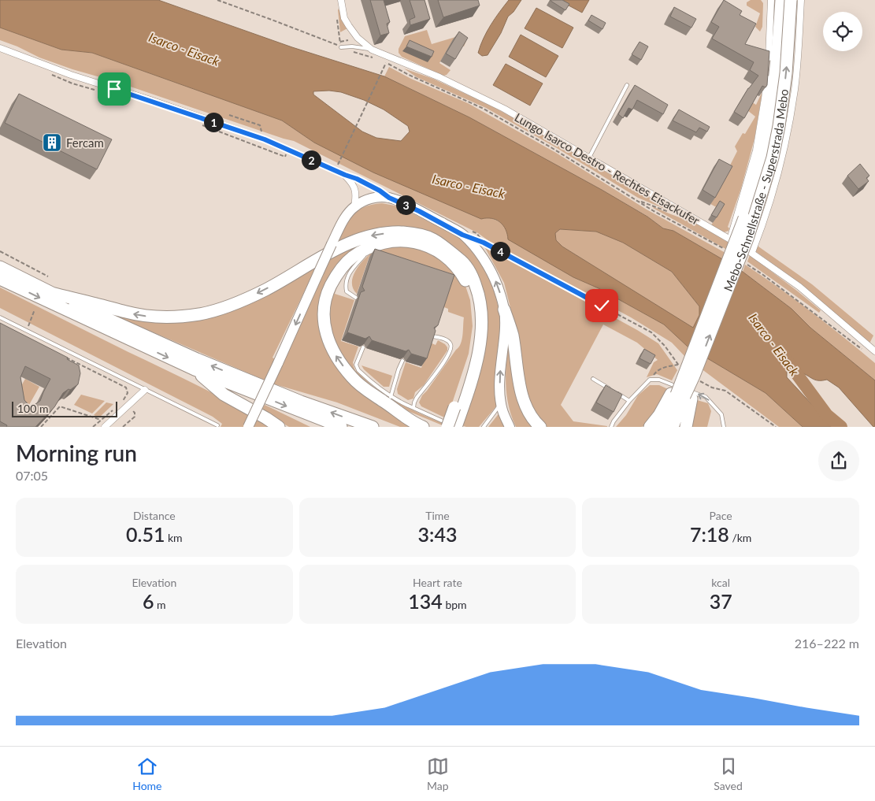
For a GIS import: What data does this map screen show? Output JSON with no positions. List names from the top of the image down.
{
  "streets": {
    "highway": ["Mebo-Schnellstraße - Superstrada Mebo"],
    "street": ["Lungo Isarco Destro - Rechtes Eisackufer"]
  },
  "water": ["Isarco - Eisack"],
  "places": {
    "building": ["Fercam"]
  },
  "scale_bar": "100 m",
  "page": {
    "pins": [
      "1",
      "2",
      "3",
      "4"
    ],
    "scale": "100 m",
    "heading": ["Morning run", "07:05"],
    "stats": [
      ["Distance", "0.51 km"],
      ["Time", "3:43"],
      ["Pace", "7:18 /km"],
      ["Elevation", "6 m"],
      ["Heart rate", "134 bpm"],
      ["kcal", "37"]
    ],
    "chart": ["Elevation", "216–222 m"],
    "tabs": ["Home", "Map", "Saved"]
  }
}
